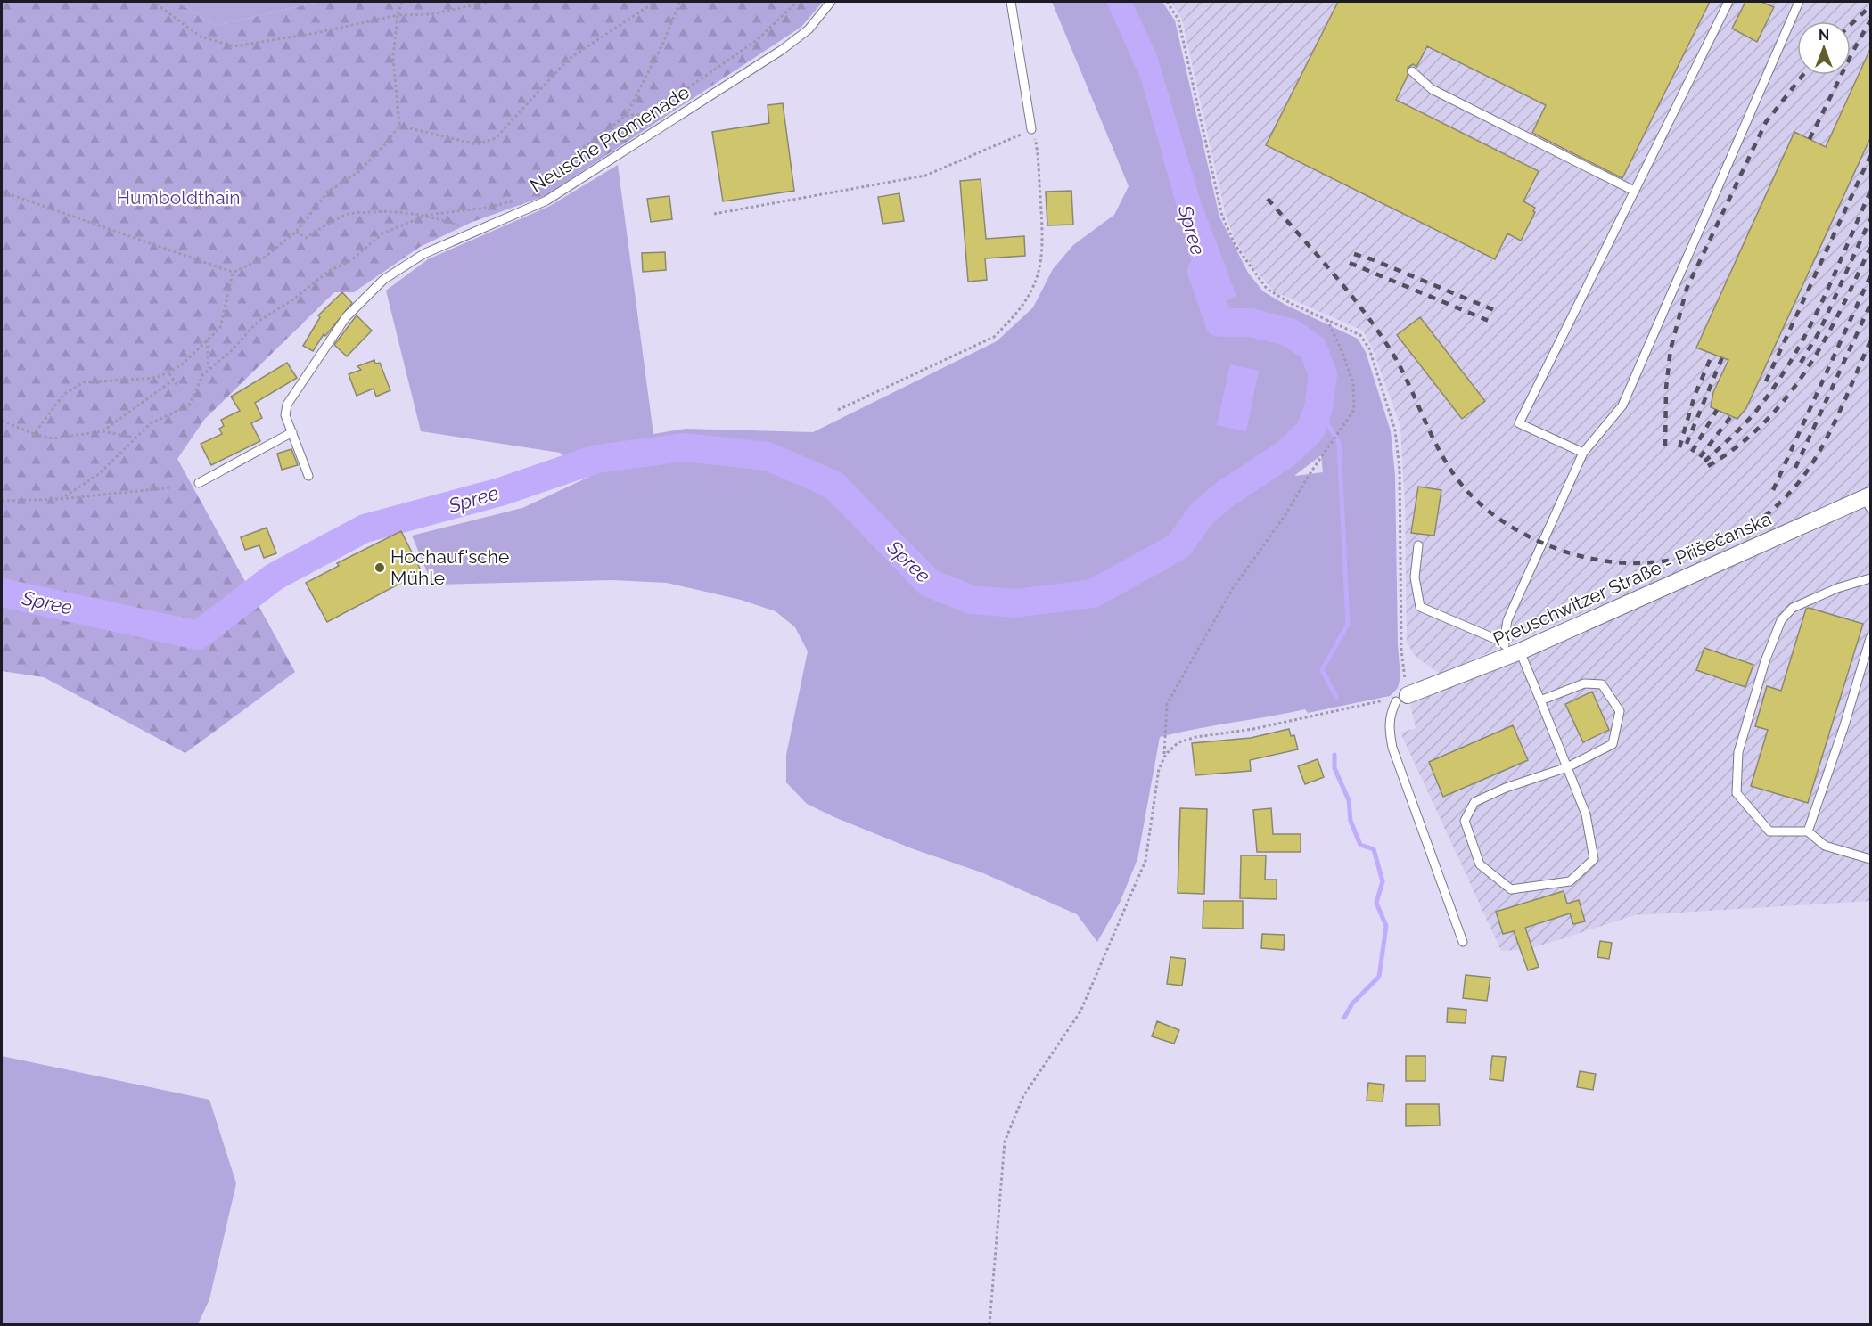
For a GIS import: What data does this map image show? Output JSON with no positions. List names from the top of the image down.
{
  "streets": {
    "street": ["Preuschwitzer Straße - Přišečanska"],
    "lane": ["Neusche Promenade"]
  },
  "water": ["Spree"],
  "parks": ["Humboldthain"],
  "places": ["Hochauf'sche Mühle"],
  "north": "top"
}
